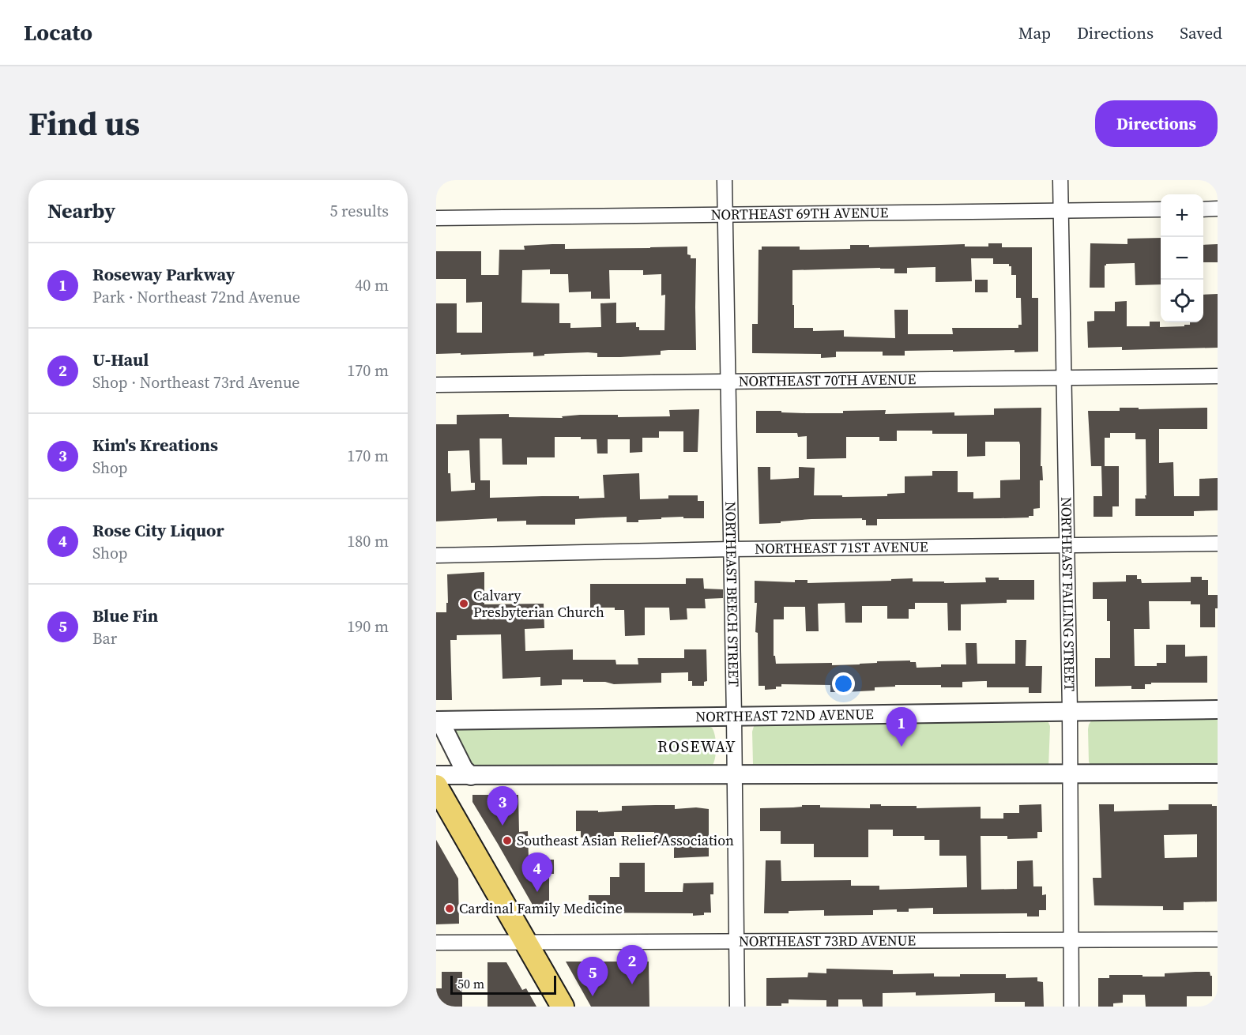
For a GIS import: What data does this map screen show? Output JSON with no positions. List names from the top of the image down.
{
  "streets": {
    "street": [
      "NORTHEAST 69TH AVENUE",
      "NORTHEAST 70TH AVENUE",
      "NORTHEAST 71ST AVENUE",
      "NORTHEAST BEECH STREET",
      "NORTHEAST FAILING STREET",
      "NORTHEAST 72ND AVENUE",
      "NORTHEAST 73RD AVENUE"
    ]
  },
  "crossings": [
    ["NORTHEAST 69TH AVENUE", "NORTHEAST BEECH STREET"],
    ["NORTHEAST 69TH AVENUE", "NORTHEAST FAILING STREET"],
    ["NORTHEAST 70TH AVENUE", "NORTHEAST BEECH STREET"],
    ["NORTHEAST 70TH AVENUE", "NORTHEAST FAILING STREET"],
    ["NORTHEAST 71ST AVENUE", "NORTHEAST BEECH STREET"],
    ["NORTHEAST 71ST AVENUE", "NORTHEAST FAILING STREET"],
    ["NORTHEAST BEECH STREET", "NORTHEAST 72ND AVENUE"],
    ["NORTHEAST BEECH STREET", "NORTHEAST 73RD AVENUE"],
    ["NORTHEAST FAILING STREET", "NORTHEAST 72ND AVENUE"],
    ["NORTHEAST FAILING STREET", "NORTHEAST 73RD AVENUE"]
  ],
  "districts": ["ROSEWAY"],
  "places": ["Calvary Presbyterian Church", "Southeast Asian Relief Association", "Cardinal Family Medicine"],
  "scale_bar": "50 m",
  "page": {
    "header": "Locato",
    "nav": ["Map", "Directions", "Saved"],
    "title": "Find us",
    "buttons": "Directions",
    "heading": ["Nearby", "5 results"],
    "map_buttons": ["+", "−"],
    "list": [
      {
        "mark": "1",
        "name": "Roseway Parkway",
        "note": "Park · Northeast 72nd Avenue",
        "value": "40 m"
      },
      {
        "mark": "2",
        "name": "U-Haul",
        "note": "Shop · Northeast 73rd Avenue",
        "value": "170 m"
      },
      {
        "mark": "3",
        "name": "Kim's Kreations",
        "note": "Shop",
        "value": "170 m"
      },
      {
        "mark": "4",
        "name": "Rose City Liquor",
        "note": "Shop",
        "value": "180 m"
      },
      {
        "mark": "5",
        "name": "Blue Fin",
        "note": "Bar",
        "value": "190 m"
      }
    ],
    "pins": [
      "1",
      "3",
      "4",
      "2",
      "5"
    ],
    "scale": "50 m"
  }
}
